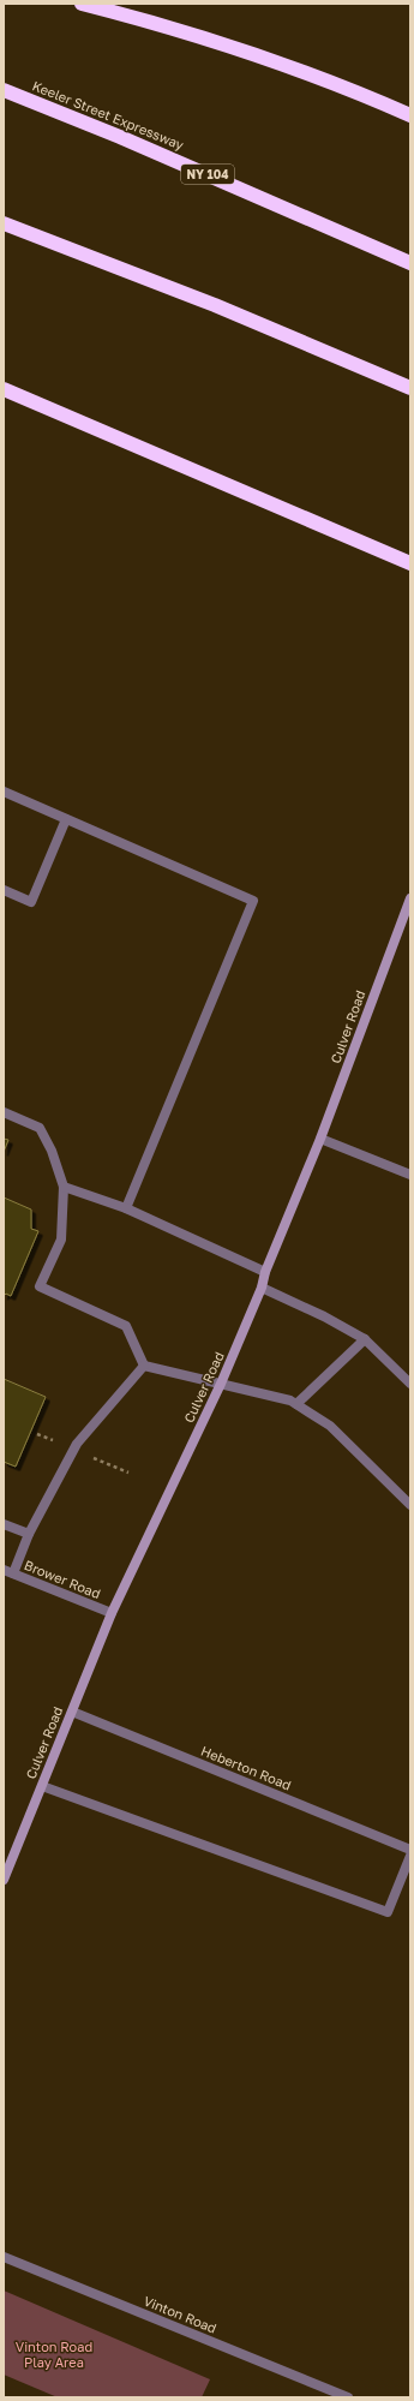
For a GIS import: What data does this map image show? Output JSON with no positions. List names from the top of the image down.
{
  "streets": {
    "highway": ["Keeler Street Expressway", "NY 104"],
    "main road": ["Culver Road"],
    "street": ["Brower Road", "Heberton Road", "Vinton Road"]
  },
  "crossings": [
    ["Culver Road", "Brower Road"],
    ["Culver Road", "Heberton Road"]
  ],
  "parks": ["Vinton Road Play Area"]
}
